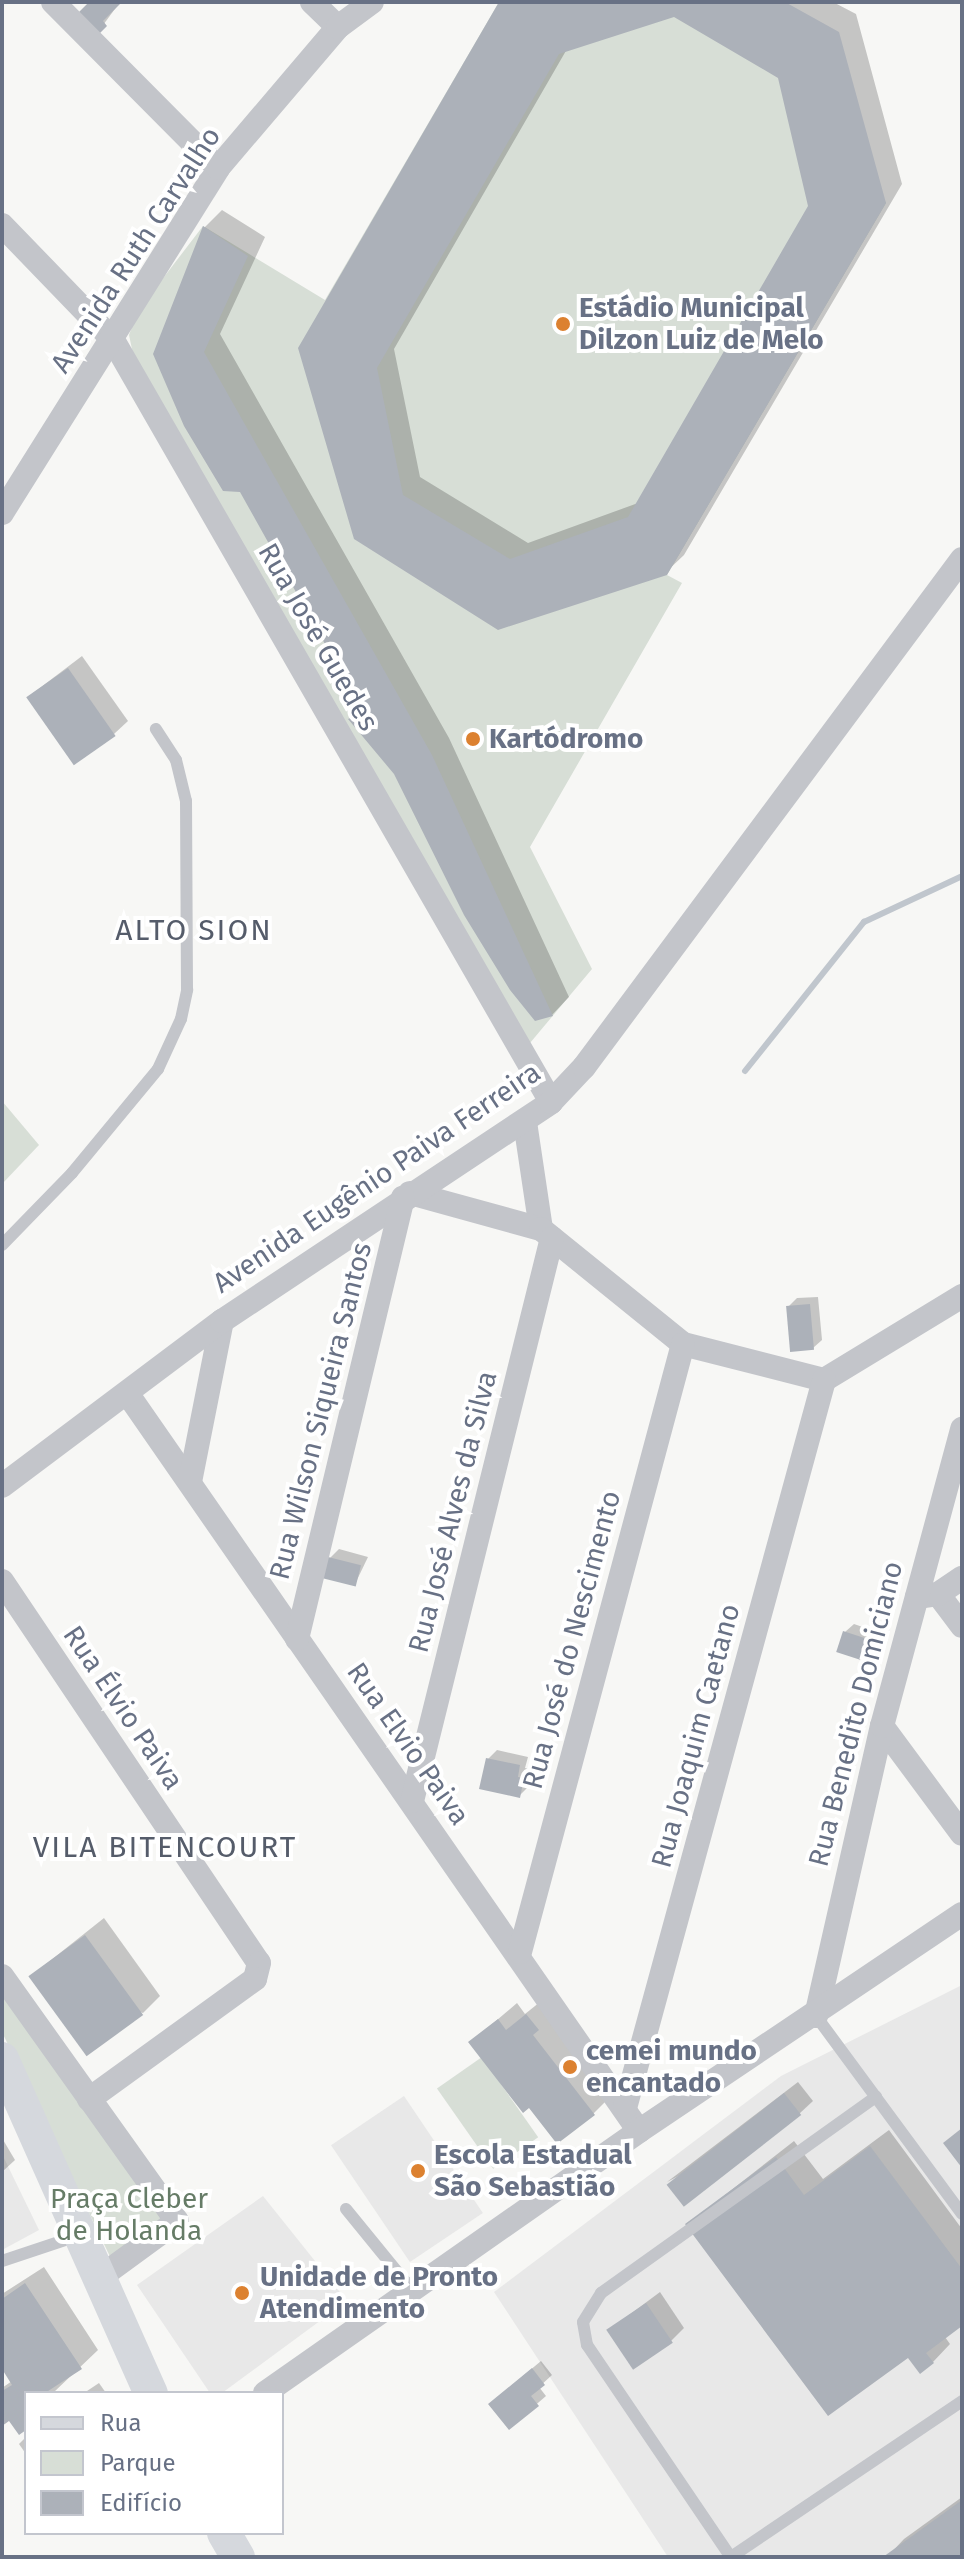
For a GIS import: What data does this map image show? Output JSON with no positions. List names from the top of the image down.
{
  "streets": {
    "street": [
      "Avenida Ruth Carvalho",
      "Rua José Guedes",
      "Avenida Eugênio Paiva Ferreira",
      "Rua Wilson Siqueira Santos",
      "Rua José Alves da Silva",
      "Rua José do Nescimento",
      "Rua Élvio Paiva",
      "Rua Benedito Domiciano",
      "Rua Joaquim Caetano",
      "Rua Elvio Paiva"
    ]
  },
  "crossings": [
    ["Avenida Ruth Carvalho", "Rua José Guedes"],
    ["Rua José Guedes", "Avenida Eugênio Paiva Ferreira"],
    ["Avenida Eugênio Paiva Ferreira", "Rua Wilson Siqueira Santos"],
    ["Avenida Eugênio Paiva Ferreira", "Rua Elvio Paiva"],
    ["Rua Wilson Siqueira Santos", "Rua Elvio Paiva"],
    ["Rua José Alves da Silva", "Rua Elvio Paiva"],
    ["Rua José do Nescimento", "Rua Elvio Paiva"],
    ["Rua Joaquim Caetano", "Rua Elvio Paiva"]
  ],
  "districts": ["ALTO SION", "VILA BITENCOURT"],
  "parks": ["Praça Cleber de Holanda"],
  "places": [
    "Estádio Municipal Dilzon Luiz de Melo",
    "Kartódromo",
    "cemei mundo encantado",
    "Escola Estadual São Sebastião",
    "Unidade de Pronto Atendimento"
  ],
  "legend": ["Rua", "Parque", "Edifício"]
}
